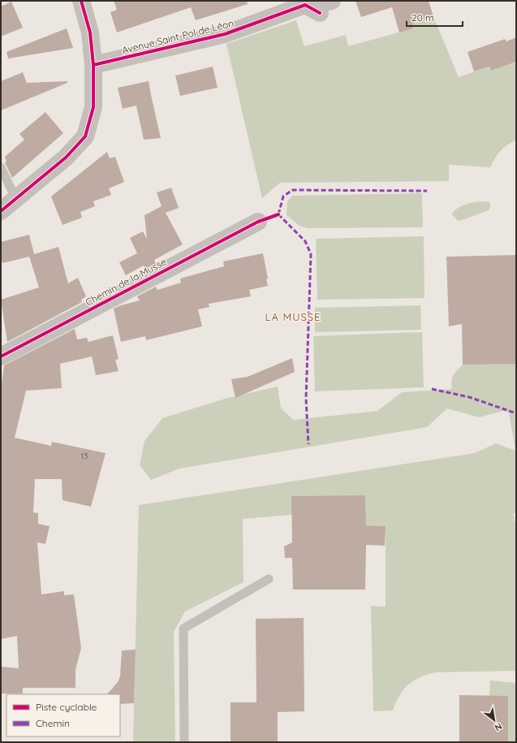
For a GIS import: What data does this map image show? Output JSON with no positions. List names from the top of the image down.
{
  "streets": {
    "street": ["Avenue Saint-Pol de Léon", "Chemin de la Musse"]
  },
  "districts": ["LA MUSSE"],
  "house_numbers": ["13"],
  "legend": ["Piste cyclable", "Chemin"],
  "scale_bar": "20 m",
  "north": "bottom right"
}
